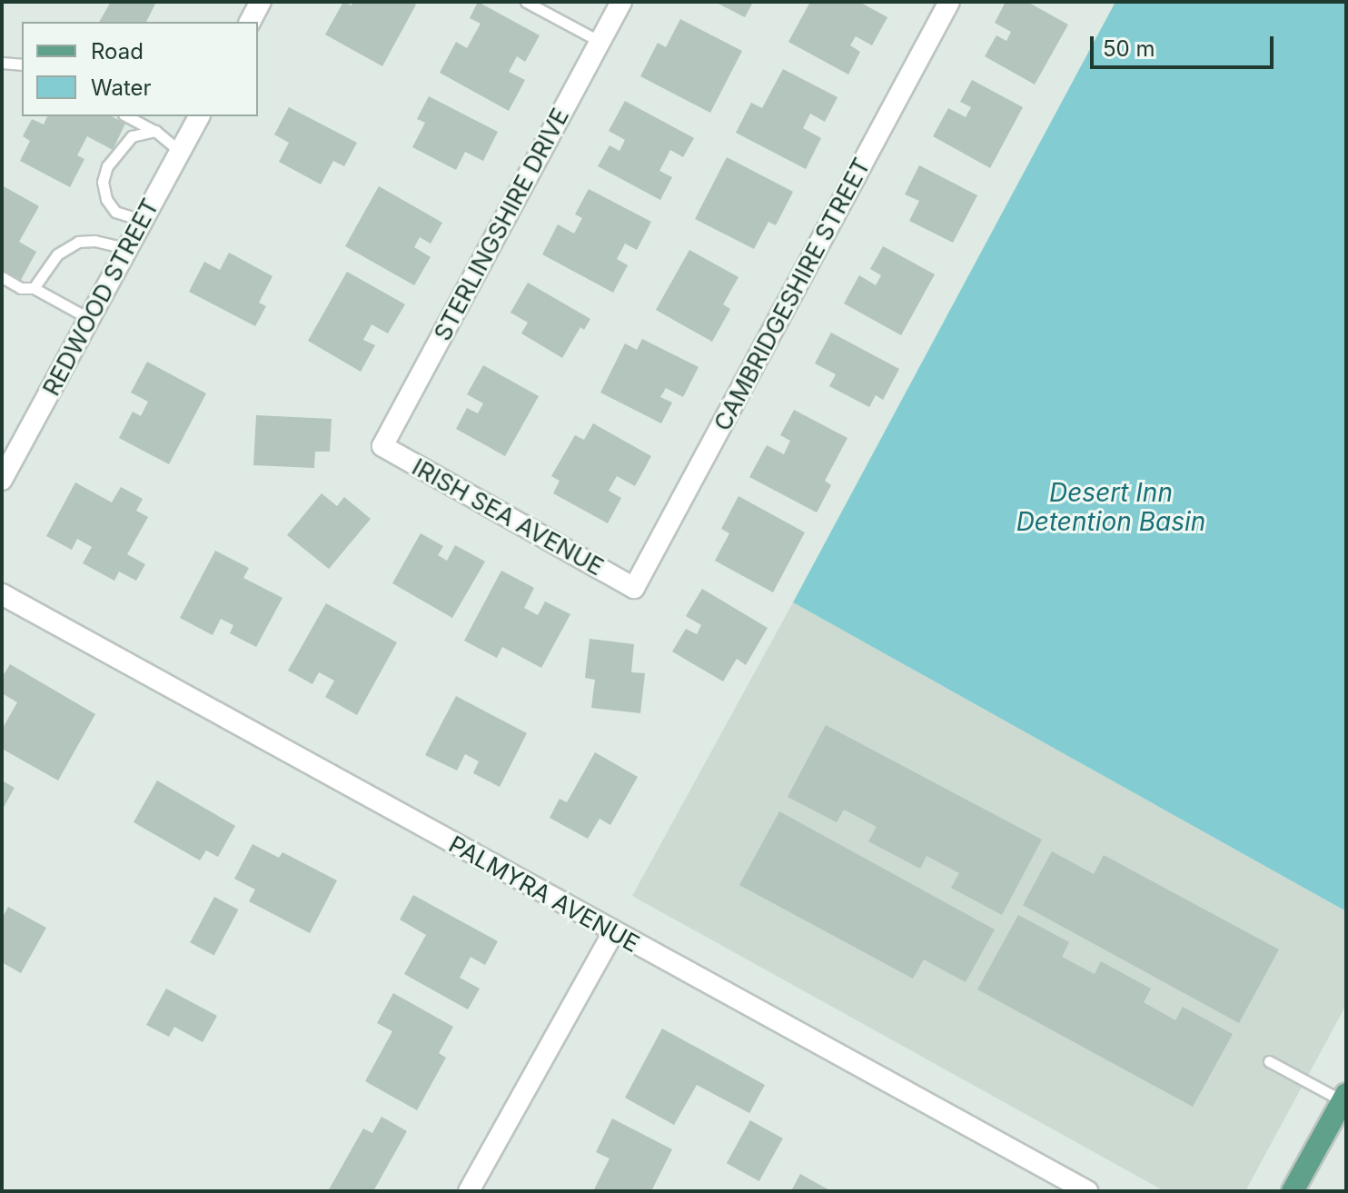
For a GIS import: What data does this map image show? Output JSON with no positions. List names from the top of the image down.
{
  "streets": {
    "street": [
      "STERLINGSHIRE DRIVE",
      "CAMBRIDGESHIRE STREET",
      "REDWOOD STREET",
      "IRISH SEA AVENUE",
      "PALMYRA AVENUE"
    ]
  },
  "crossings": [
    ["STERLINGSHIRE DRIVE", "IRISH SEA AVENUE"],
    ["CAMBRIDGESHIRE STREET", "IRISH SEA AVENUE"]
  ],
  "water": ["Desert Inn Detention Basin"],
  "legend": ["Road", "Water"],
  "scale_bar": "50 m"
}
